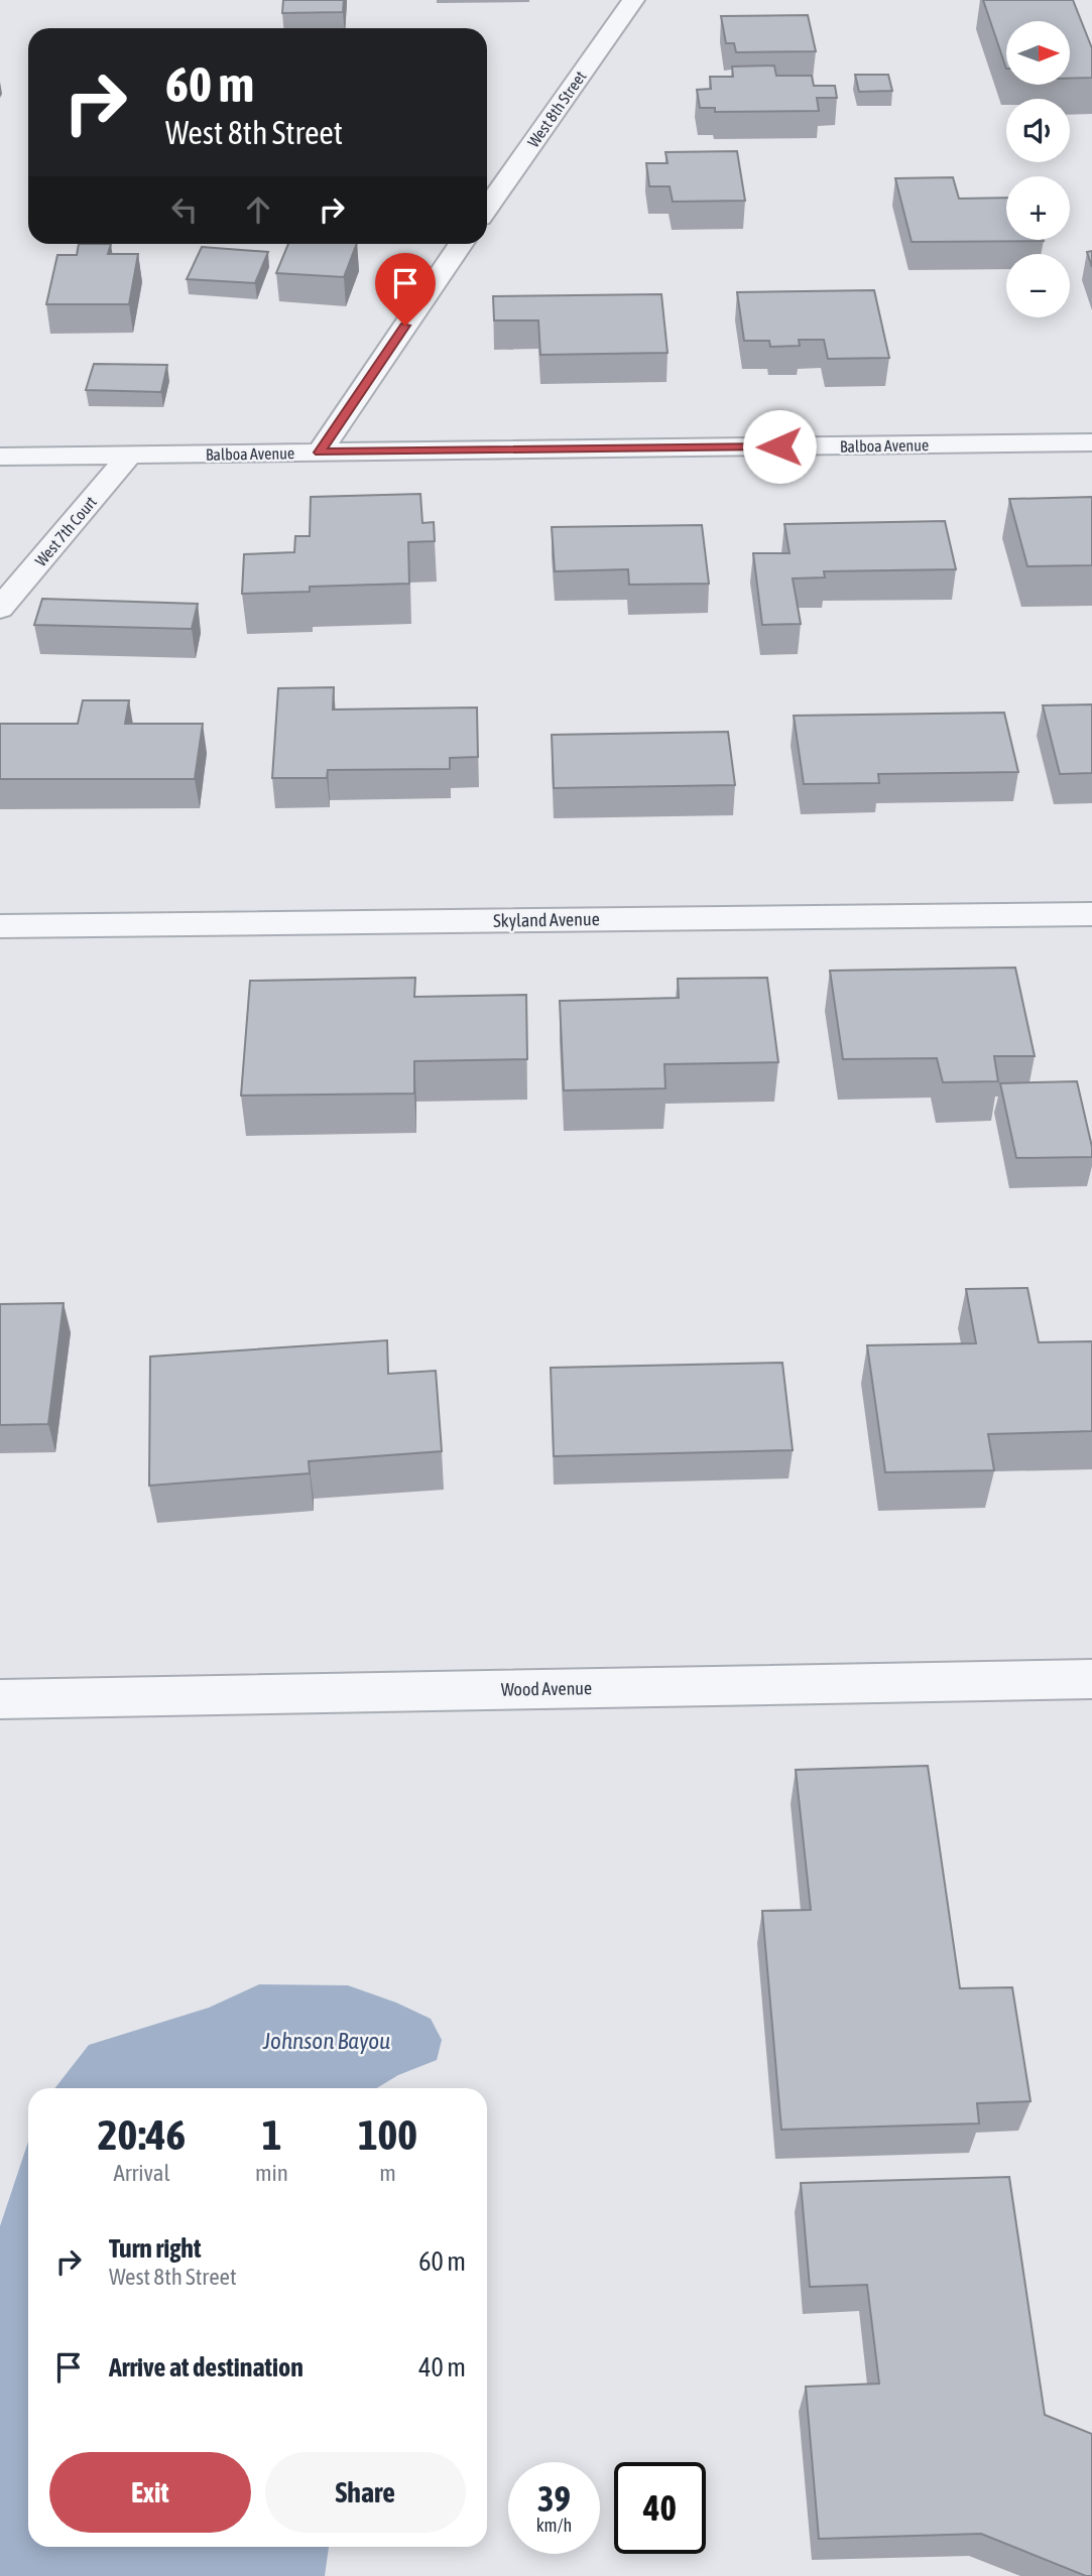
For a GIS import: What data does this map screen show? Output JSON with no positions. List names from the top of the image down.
{
  "streets": {
    "street": [
      "West 8th Street",
      "Balboa Avenue",
      "West 7th Court",
      "Skyland Avenue",
      "Wood Avenue"
    ]
  },
  "crossings": [
    ["Balboa Avenue", "West 7th Court"]
  ],
  "water": ["Johnson Bayou"],
  "north": "right",
  "page": {
    "map_buttons": ["+", "−"],
    "turn": ["60 m", "West 8th Street"],
    "eta": [
      "20:46",
      "Arrival",
      "1",
      "min",
      "100",
      "m"
    ],
    "list": [
      {
        "name": "Turn right",
        "note": "West 8th Street",
        "value": "60 m"
      },
      {
        "name": "Arrive at destination",
        "value": "40 m"
      }
    ],
    "buttons": ["Exit", "Share"],
    "speed": "39 km/h",
    "limit": "40"
  }
}
